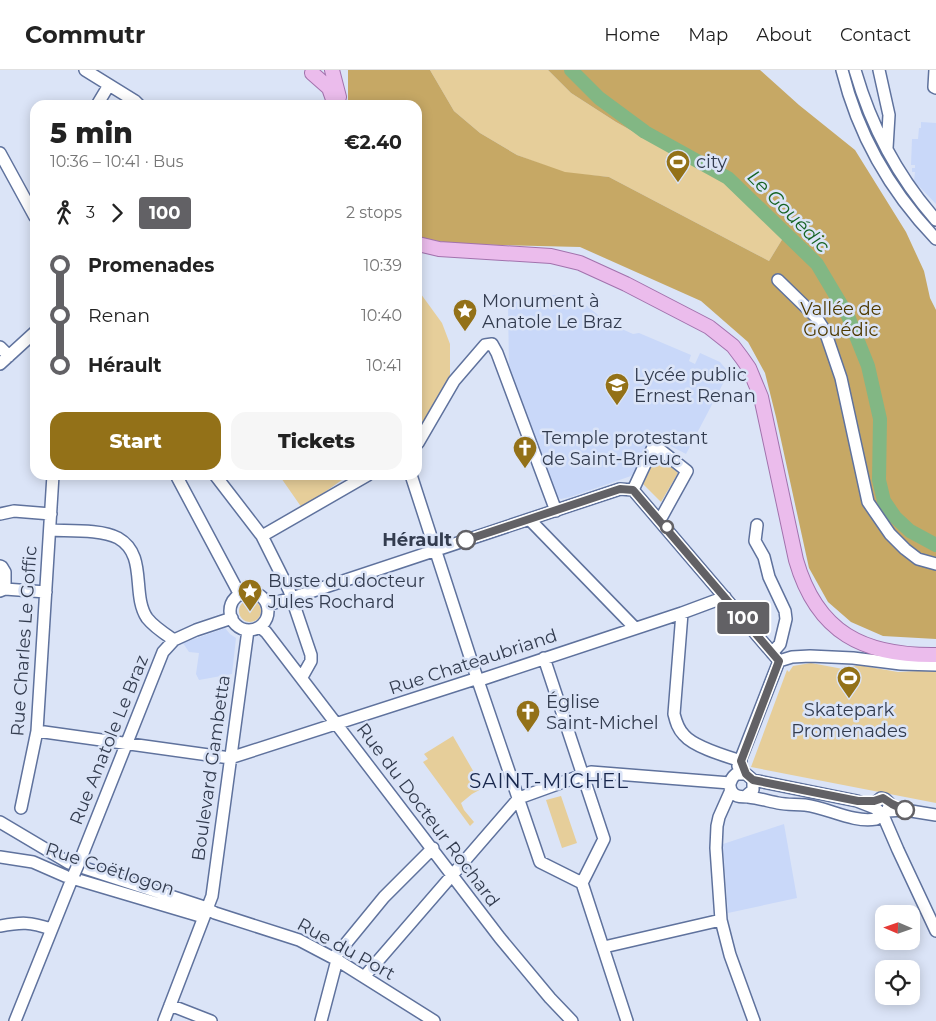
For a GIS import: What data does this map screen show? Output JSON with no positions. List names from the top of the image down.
{
  "streets": {
    "street": [
      "Rue Charles Le Goffic",
      "Rue Chateaubriand",
      "Rue Anatole Le Braz",
      "Boulevard Gambetta",
      "Rue du Docteur Rochard",
      "Rue Coëtlogon",
      "Rue du Port"
    ]
  },
  "crossings": [
    ["Rue Chateaubriand", "Boulevard Gambetta"],
    ["Rue Chateaubriand", "Rue du Docteur Rochard"],
    ["Rue Anatole Le Braz", "Rue Coëtlogon"],
    ["Boulevard Gambetta", "Rue du Docteur Rochard"],
    ["Boulevard Gambetta", "Rue Coëtlogon"],
    ["Boulevard Gambetta", "Rue du Port"],
    ["Rue Coëtlogon", "Rue du Port"]
  ],
  "districts": ["SAINT-MICHEL"],
  "water": ["Le Gouédic"],
  "parks": ["Vallée de Gouédic"],
  "places": {
    "sports": ["city", "Skatepark Promenades"],
    "place": ["Monument à Anatole Le Braz", "Buste du docteur Jules Rochard"],
    "school or university": ["Lycée public Ernest Renan"],
    "church": ["Temple protestant de Saint-Brieuc", "Église Saint-Michel"],
    "other": ["Hérault"]
  },
  "lines": ["bus line 100"],
  "north": "left",
  "page": {
    "header": "Commutr",
    "nav": [
      "Home",
      "Map",
      "About",
      "Contact"
    ],
    "on_map": "100",
    "heading": ["5 min", "10:36 – 10:41 · Bus", "€2.40"],
    "legs": ["3", "100", "2 stops"],
    "list": [
      {
        "name": "Promenades",
        "value": "10:39"
      },
      {
        "name": "Renan",
        "value": "10:40"
      },
      {
        "name": "Hérault",
        "value": "10:41"
      }
    ],
    "buttons": ["Start", "Tickets"]
  }
}
